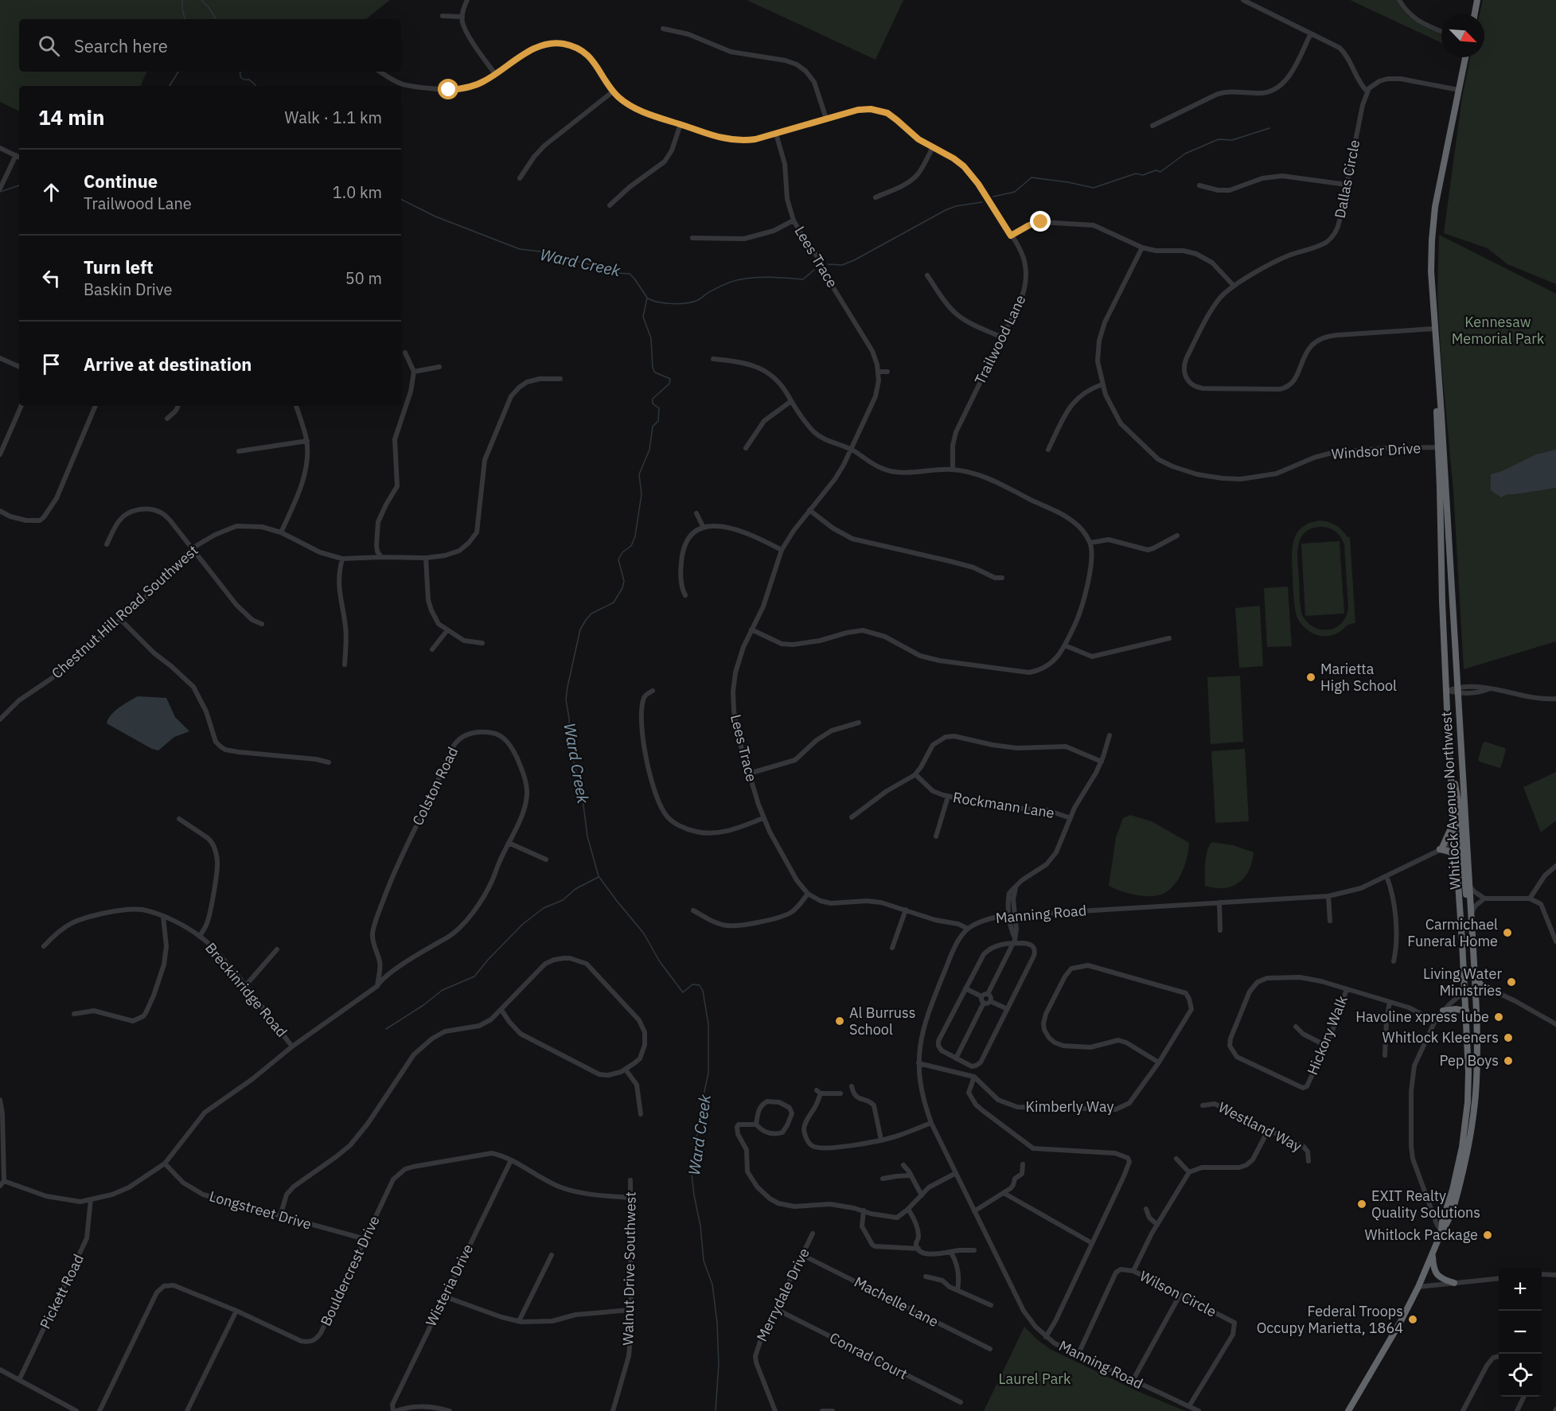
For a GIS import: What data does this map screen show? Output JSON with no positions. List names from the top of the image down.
{
  "streets": {
    "highway": ["Whitlock Avenue Northwest"],
    "street": [
      "Dallas Circle",
      "Lees Trace",
      "Trailwood Lane",
      "Windsor Drive",
      "Chestnut Hill Road Southwest",
      "Colston Road",
      "Rockmann Lane",
      "Manning Road",
      "Breckinridge Road",
      "Hickory Walk",
      "Kimberly Way",
      "Westland Way",
      "Longstreet Drive",
      "Walnut Drive Southwest",
      "Bouldercrest Drive",
      "Wisteria Drive",
      "Pickett Road",
      "Wilson Circle",
      "Merrydale Drive",
      "Machelle Lane",
      "Conrad Court"
    ]
  },
  "crossings": [
    ["Dallas Circle", "Whitlock Avenue Northwest"],
    ["Lees Trace", "Trailwood Lane"],
    ["Lees Trace", "Manning Road"],
    ["Windsor Drive", "Whitlock Avenue Northwest"],
    ["Colston Road", "Breckinridge Road"],
    ["Colston Road", "Longstreet Drive"],
    ["Colston Road", "Pickett Road"],
    ["Whitlock Avenue Northwest", "Manning Road"],
    ["Manning Road", "Wilson Circle"],
    ["Longstreet Drive", "Bouldercrest Drive"],
    ["Walnut Drive Southwest", "Bouldercrest Drive"],
    ["Bouldercrest Drive", "Wisteria Drive"],
    ["Merrydale Drive", "Machelle Lane"],
    ["Merrydale Drive", "Conrad Court"]
  ],
  "water": ["Ward Creek"],
  "parks": ["Kennesaw Memorial Park", "Laurel Park"],
  "places": [
    "Marietta High School",
    "Carmichael Funeral Home",
    "Living Water Ministries",
    "Havoline xpress lube",
    "Al Burruss School",
    "Whitlock Kleeners",
    "Pep Boys",
    "EXIT Realty Quality Solutions",
    "Whitlock Package",
    "Federal Troops Occupy Marietta, 1864"
  ],
  "north": "bottom right",
  "page": {
    "search": "Search here",
    "heading": ["14 min", "Walk · 1.1 km"],
    "list": [
      ["Continue", "Trailwood Lane", "1.0 km"],
      ["Turn left", "Baskin Drive", "50 m"],
      "Arrive at destination"
    ],
    "map_buttons": ["+", "−"]
  }
}
